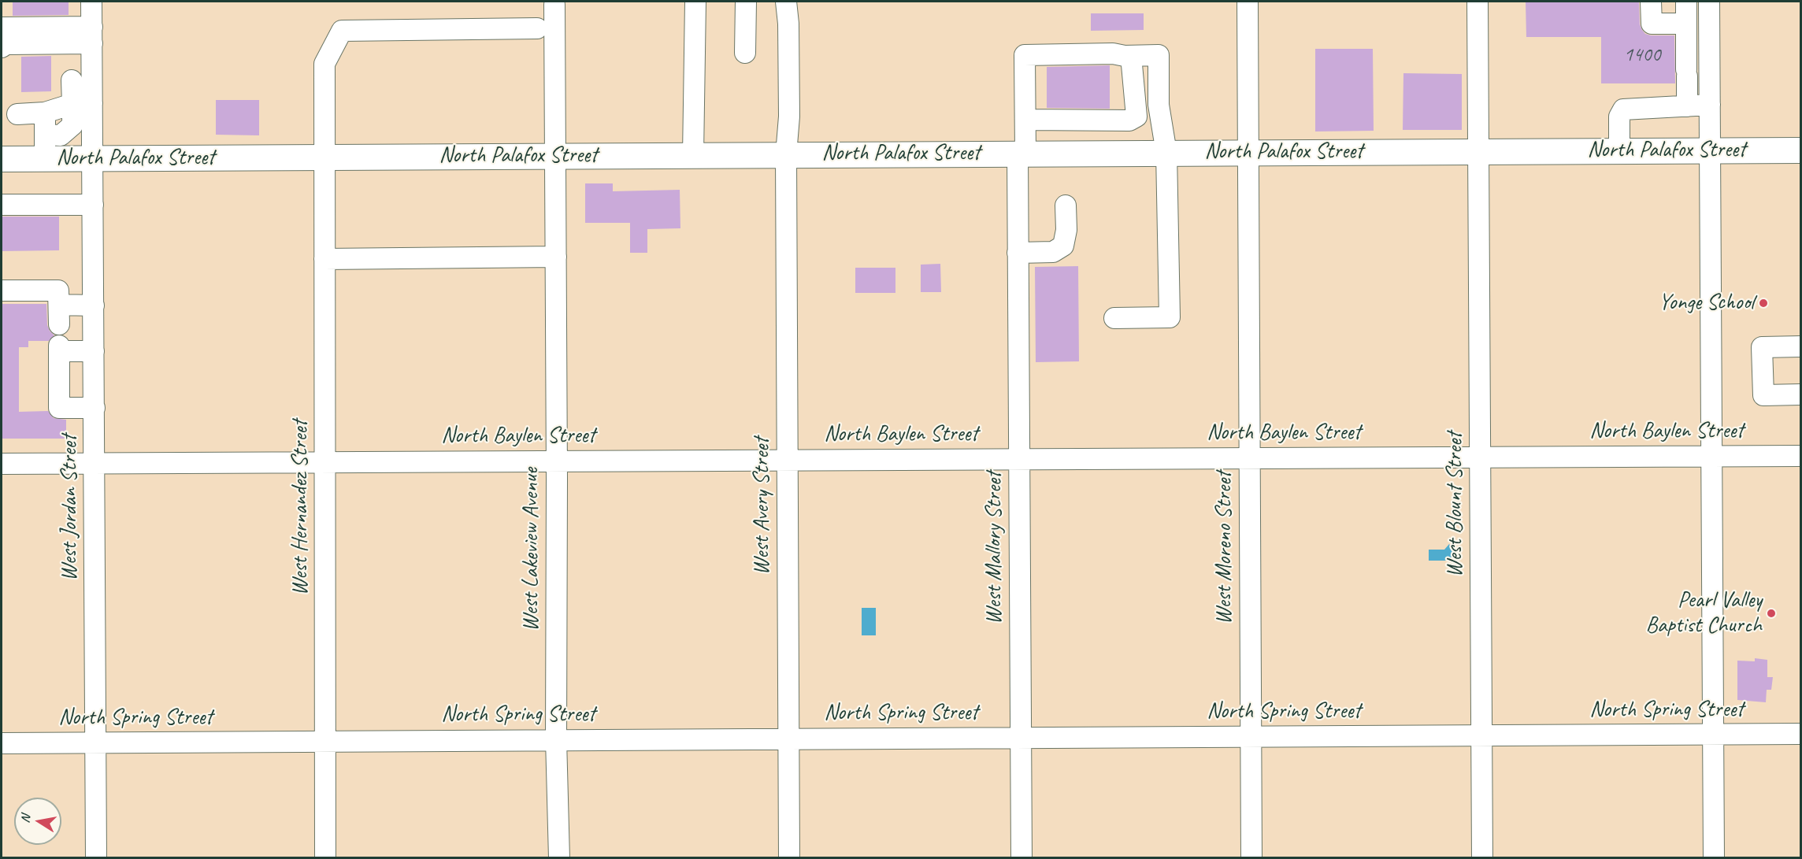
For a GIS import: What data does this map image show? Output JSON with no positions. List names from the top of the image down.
{
  "streets": {
    "main road": ["North Palafox Street"],
    "street": [
      "North Baylen Street",
      "West Blount Street",
      "West Avery Street",
      "West Jordan Street",
      "West Hernandez Street",
      "West Mallory Street",
      "West Moreno Street",
      "West Lakeview Avenue",
      "North Spring Street"
    ]
  },
  "crossings": [
    ["North Palafox Street", "West Blount Street"],
    ["North Palafox Street", "West Avery Street"],
    ["North Palafox Street", "West Jordan Street"],
    ["North Palafox Street", "West Hernandez Street"],
    ["North Palafox Street", "West Mallory Street"],
    ["North Palafox Street", "West Moreno Street"],
    ["North Palafox Street", "West Lakeview Avenue"],
    ["North Baylen Street", "West Blount Street"],
    ["North Baylen Street", "West Avery Street"],
    ["North Baylen Street", "West Jordan Street"],
    ["North Baylen Street", "West Hernandez Street"],
    ["North Baylen Street", "West Mallory Street"],
    ["North Baylen Street", "West Moreno Street"],
    ["North Baylen Street", "West Lakeview Avenue"],
    ["West Blount Street", "North Spring Street"],
    ["West Avery Street", "North Spring Street"],
    ["West Jordan Street", "North Spring Street"],
    ["West Hernandez Street", "North Spring Street"],
    ["West Mallory Street", "North Spring Street"],
    ["West Moreno Street", "North Spring Street"],
    ["West Lakeview Avenue", "North Spring Street"]
  ],
  "places": ["Yonge School", "Pearl Valley Baptist Church"],
  "house_numbers": ["1400"],
  "north": "left"
}
